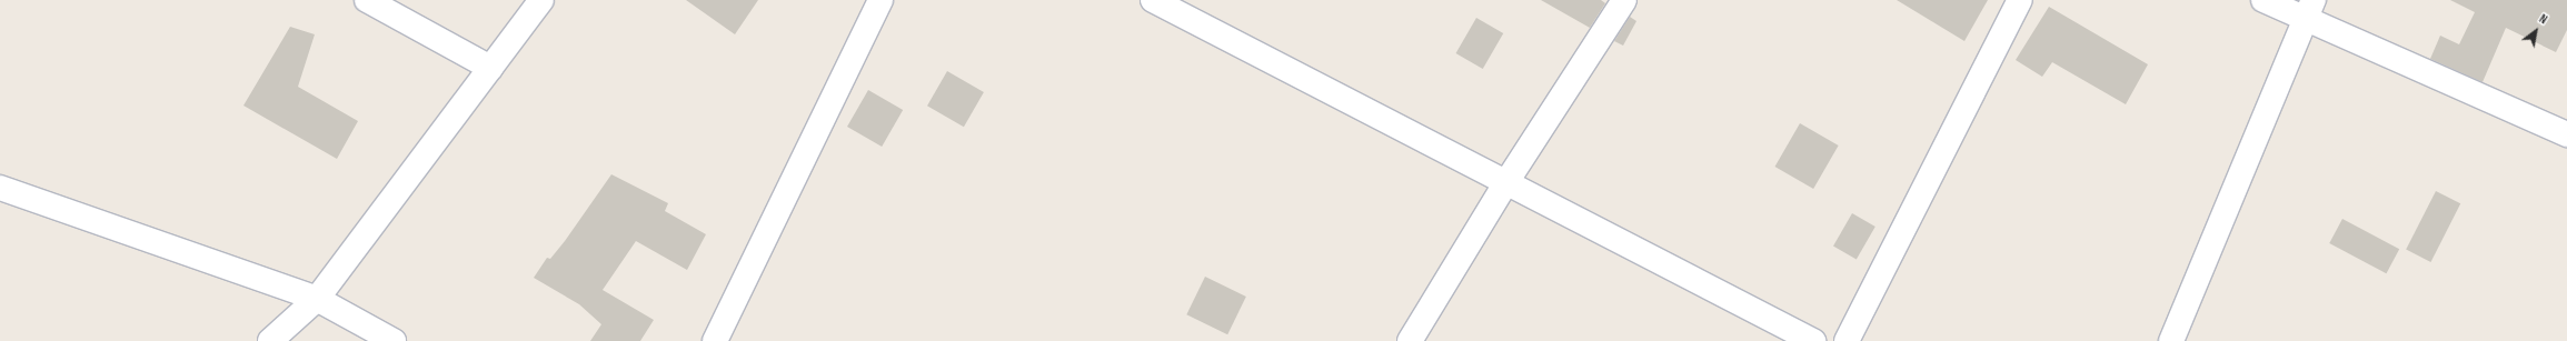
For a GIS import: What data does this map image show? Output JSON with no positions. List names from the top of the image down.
{
  "north": "top right"
}
